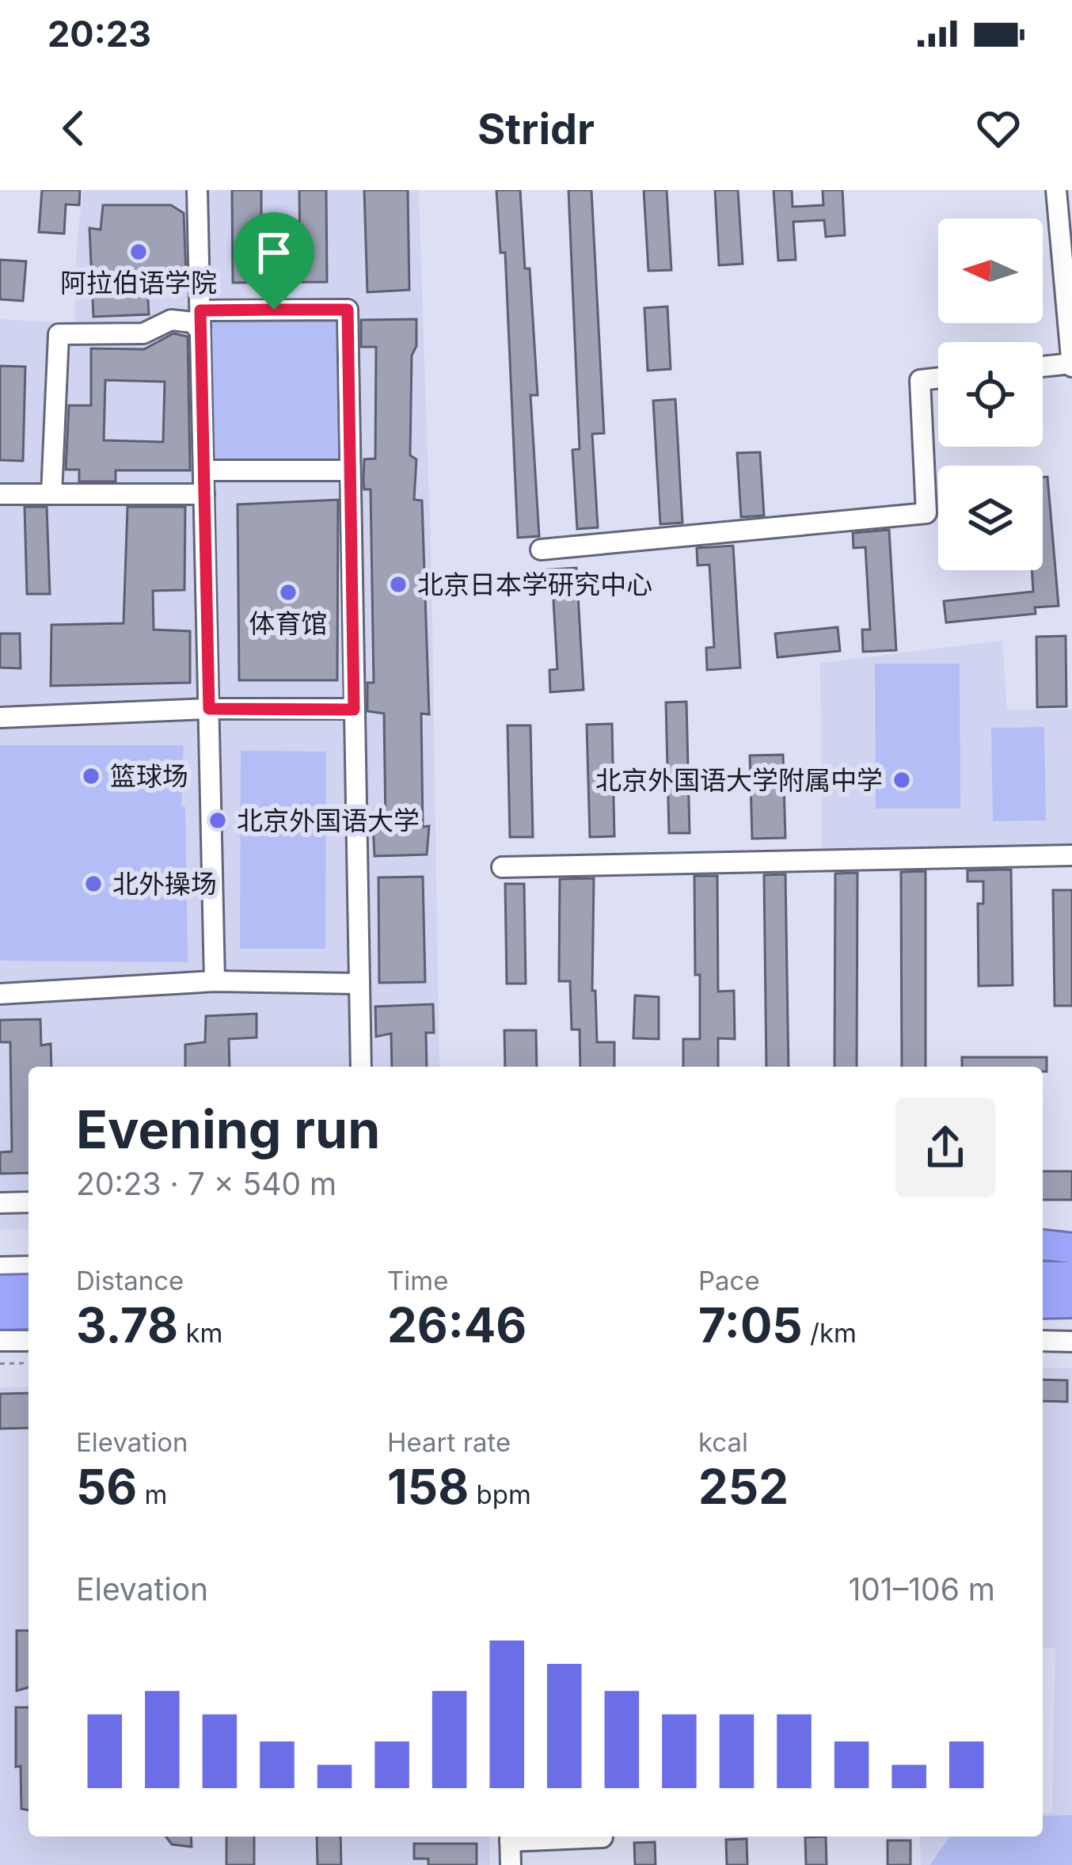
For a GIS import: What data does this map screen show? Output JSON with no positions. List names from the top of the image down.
{
  "places": [
    "阿拉伯语学院",
    "北京日本学研究中心",
    "体育馆",
    "篮球场",
    "北京外国语大学附属中学",
    "北京外国语大学",
    "北外操场"
  ],
  "north": "left",
  "page": {
    "status": "20:23",
    "header": "Stridr",
    "heading": ["Evening run", "20:23 · 7 × 540 m"],
    "stats": [
      ["Distance", "3.78 km"],
      ["Time", "26:46"],
      ["Pace", "7:05 /km"],
      ["Elevation", "56 m"],
      ["Heart rate", "158 bpm"],
      ["kcal", "252"]
    ],
    "chart": ["Elevation", "101–106 m"]
  }
}
